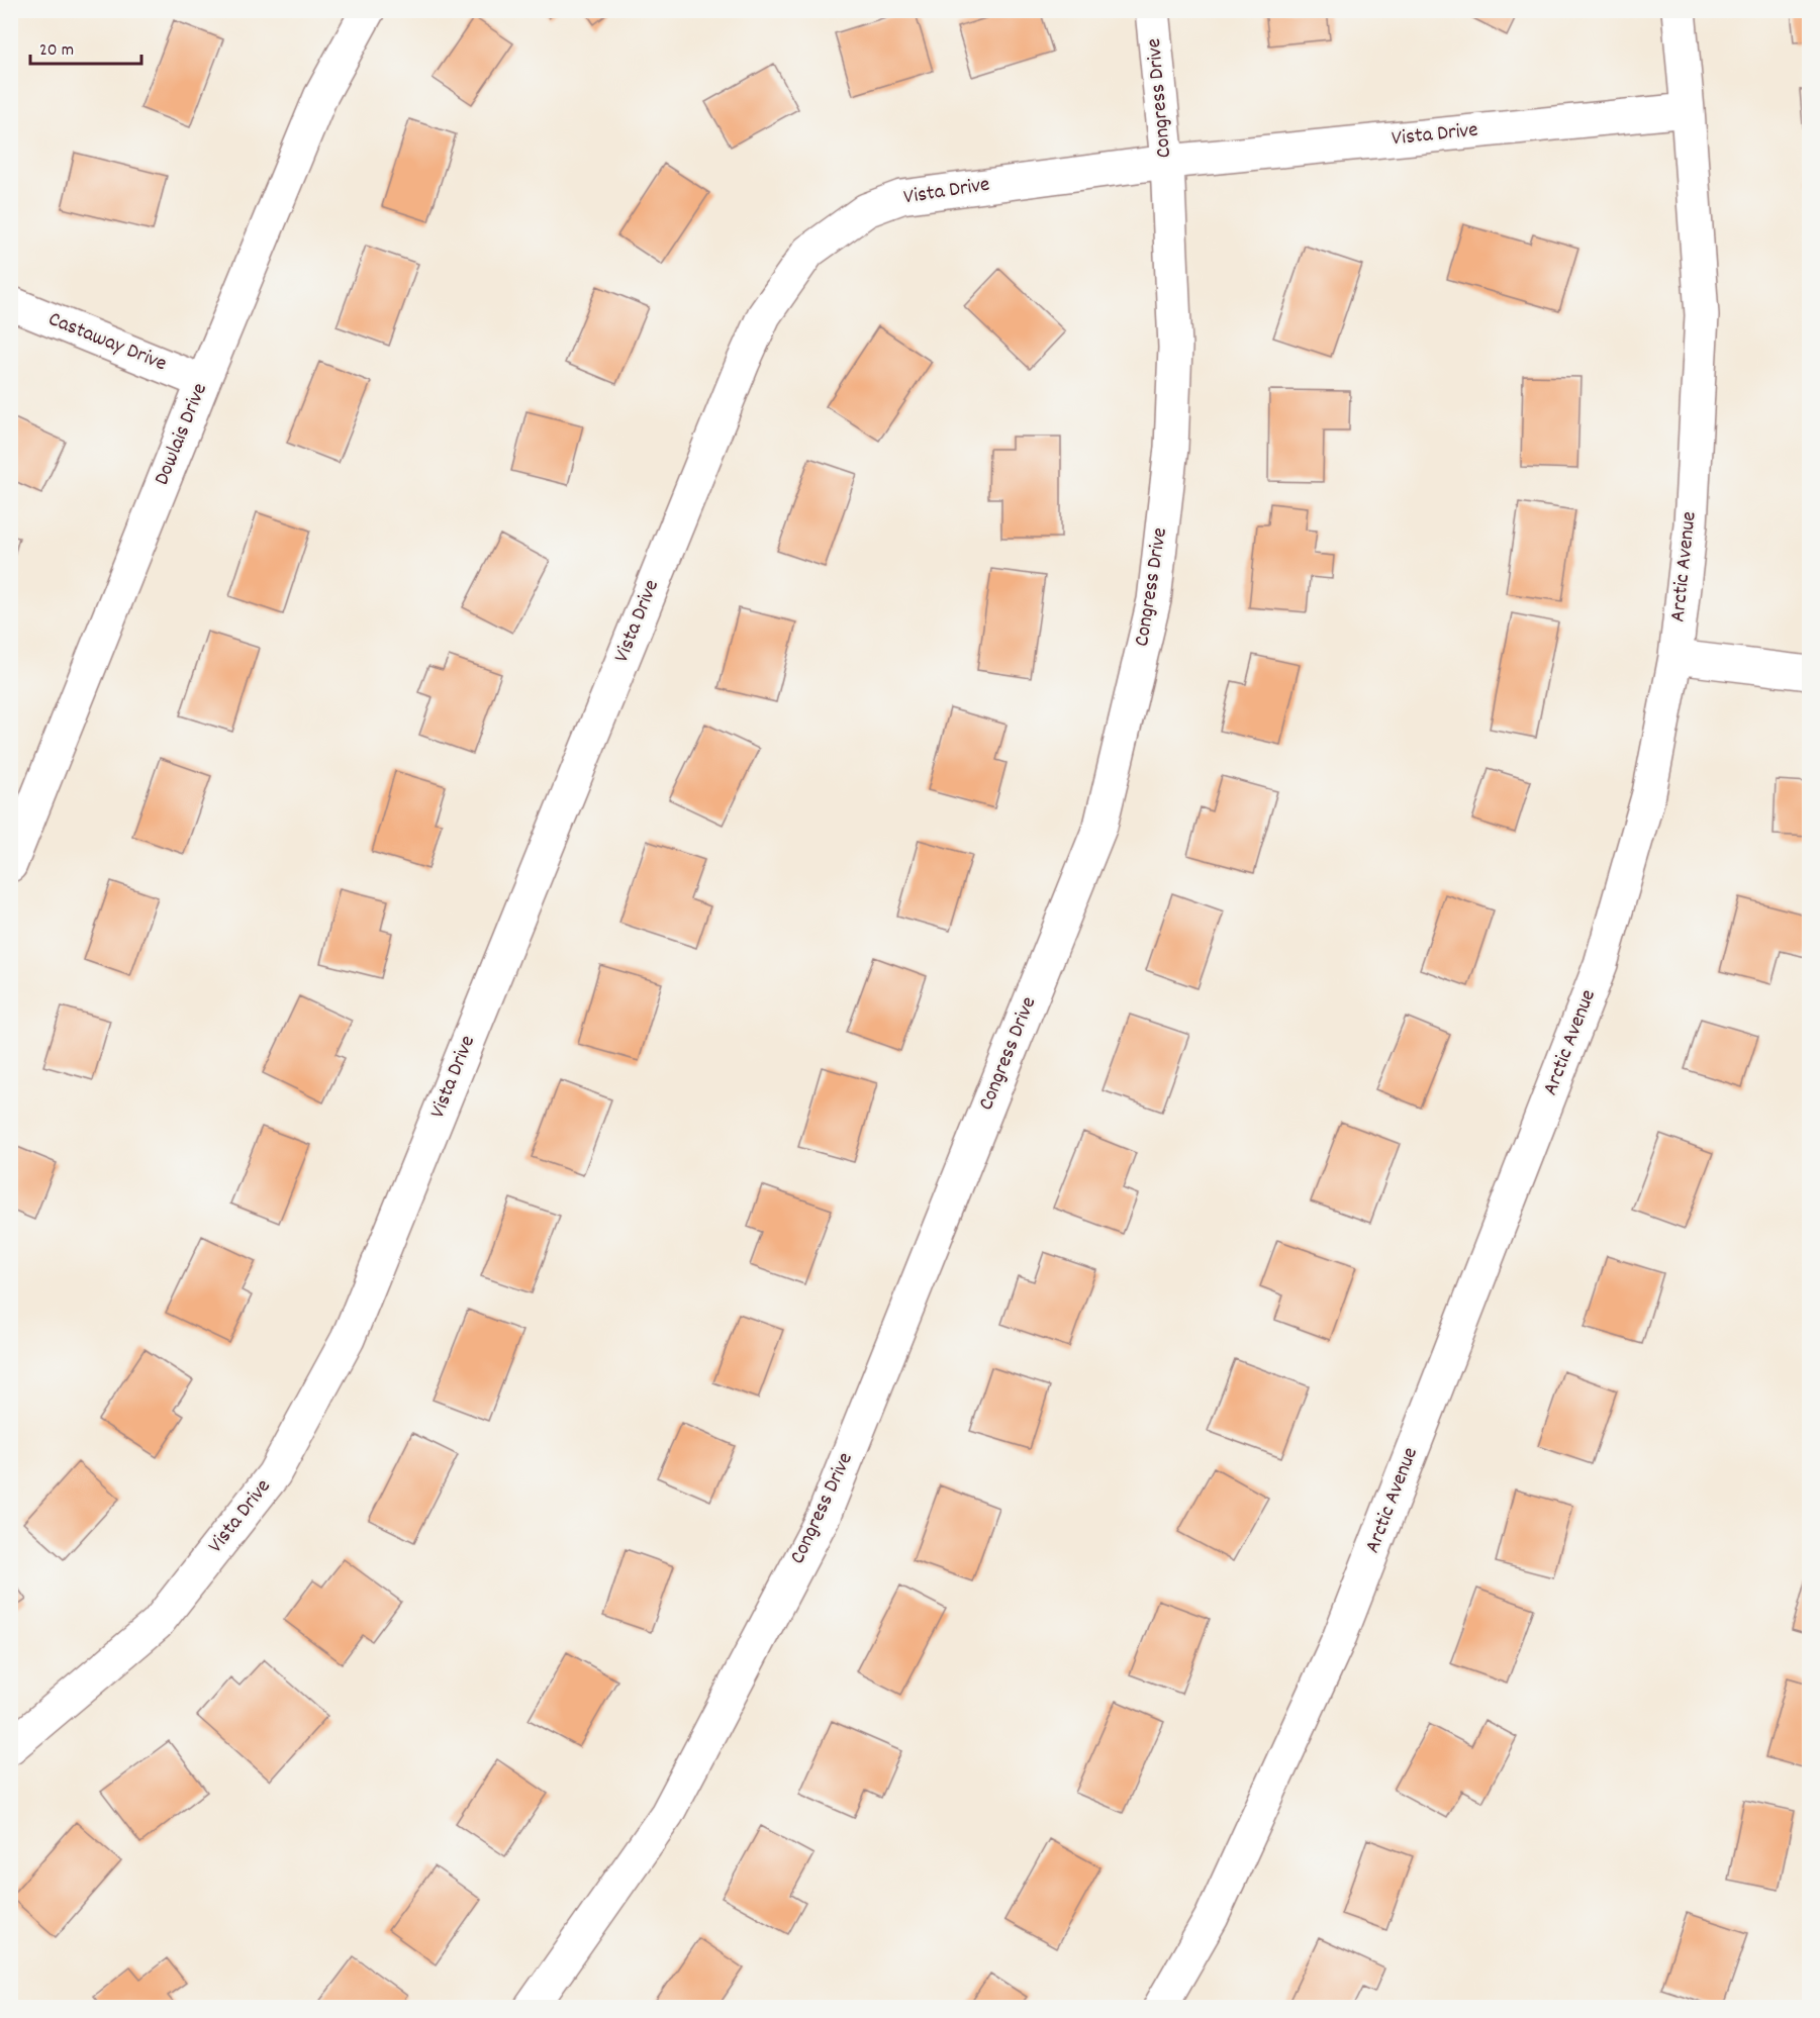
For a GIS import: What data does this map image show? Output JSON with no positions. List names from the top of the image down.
{
  "streets": {
    "street": [
      "Congress Drive",
      "Vista Drive",
      "Castaway Drive",
      "Dowlais Drive",
      "Arctic Avenue"
    ]
  },
  "crossings": [
    ["Congress Drive", "Vista Drive"],
    ["Vista Drive", "Arctic Avenue"],
    ["Castaway Drive", "Dowlais Drive"]
  ],
  "scale_bar": "20 m"
}
